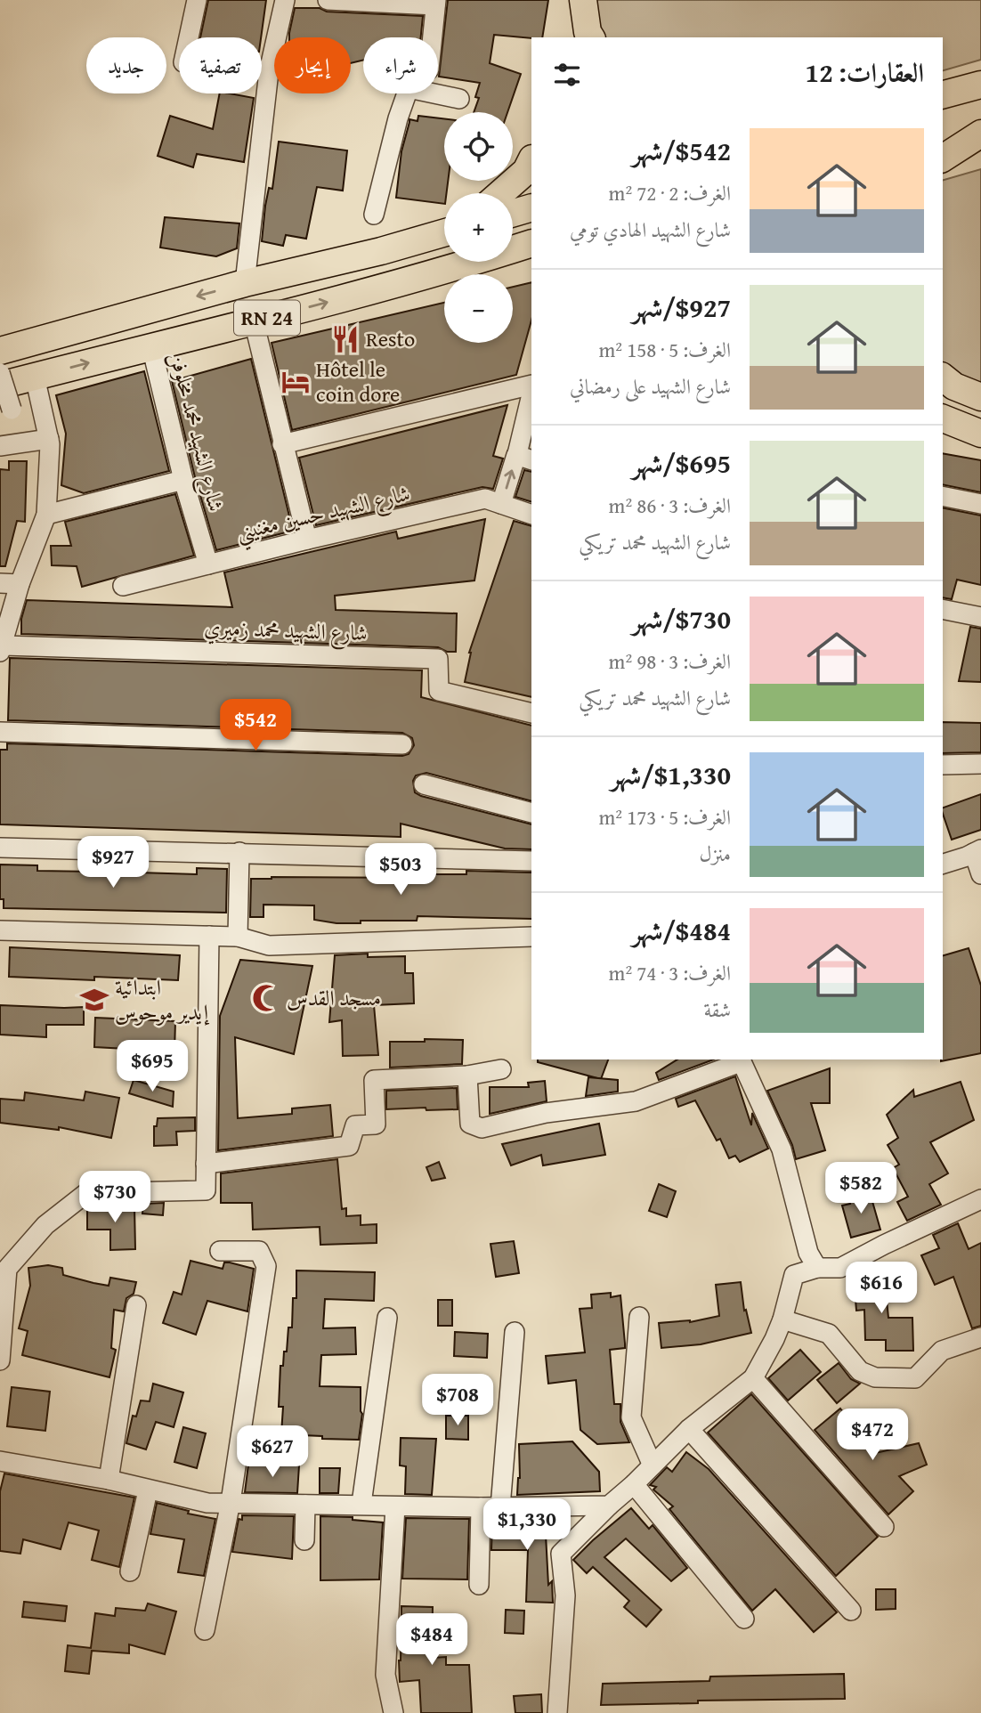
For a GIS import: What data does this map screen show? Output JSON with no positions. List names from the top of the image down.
{
  "streets": {
    "highway": ["RN 24"],
    "street": ["شارع الشهيد محمد مخلوفن", "شارع الشهيد حسين مغنيني", "شارع الشهيد محمد زميري"]
  },
  "crossings": [
    ["RN 24", "شارع الشهيد محمد مخلوفن"],
    ["شارع الشهيد محمد مخلوفن", "شارع الشهيد حسين مغنيني"]
  ],
  "places": {
    "restaurant": ["Resto"],
    "hotel": ["Hôtel le coin dore"],
    "mosque": ["مسجد القدس"],
    "school or university": ["ابتدائية إيدير موحوس"]
  },
  "page": {
    "chip": [
      "شراء",
      "إيجار",
      "تصفية",
      "جديد"
    ],
    "heading": "العقارات: 12",
    "map_buttons": ["+", "−"],
    "list": [
      {
        "name": "$542/شهر",
        "note": "الغرف: 2 · 72 m² · شارع الشهيد الهادي تومي"
      },
      {
        "name": "$927/شهر",
        "note": "الغرف: 5 · 158 m² · شارع الشهيد على رمضاني"
      },
      {
        "name": "$695/شهر",
        "note": "الغرف: 3 · 86 m² · شارع الشهيد محمد تريكي"
      },
      {
        "name": "$730/شهر",
        "note": "الغرف: 3 · 98 m² · شارع الشهيد محمد تريكي"
      },
      {
        "name": "$1,330/شهر",
        "note": "الغرف: 5 · 173 m² · منزل"
      },
      {
        "name": "$484/شهر",
        "note": "الغرف: 3 · 74 m² · شقة"
      }
    ],
    "price": [
      "$542",
      "$927",
      "$503",
      "$695",
      "$582",
      "$730",
      "$616",
      "$708",
      "$472",
      "$627",
      "$1,330",
      "$484"
    ]
  }
}
